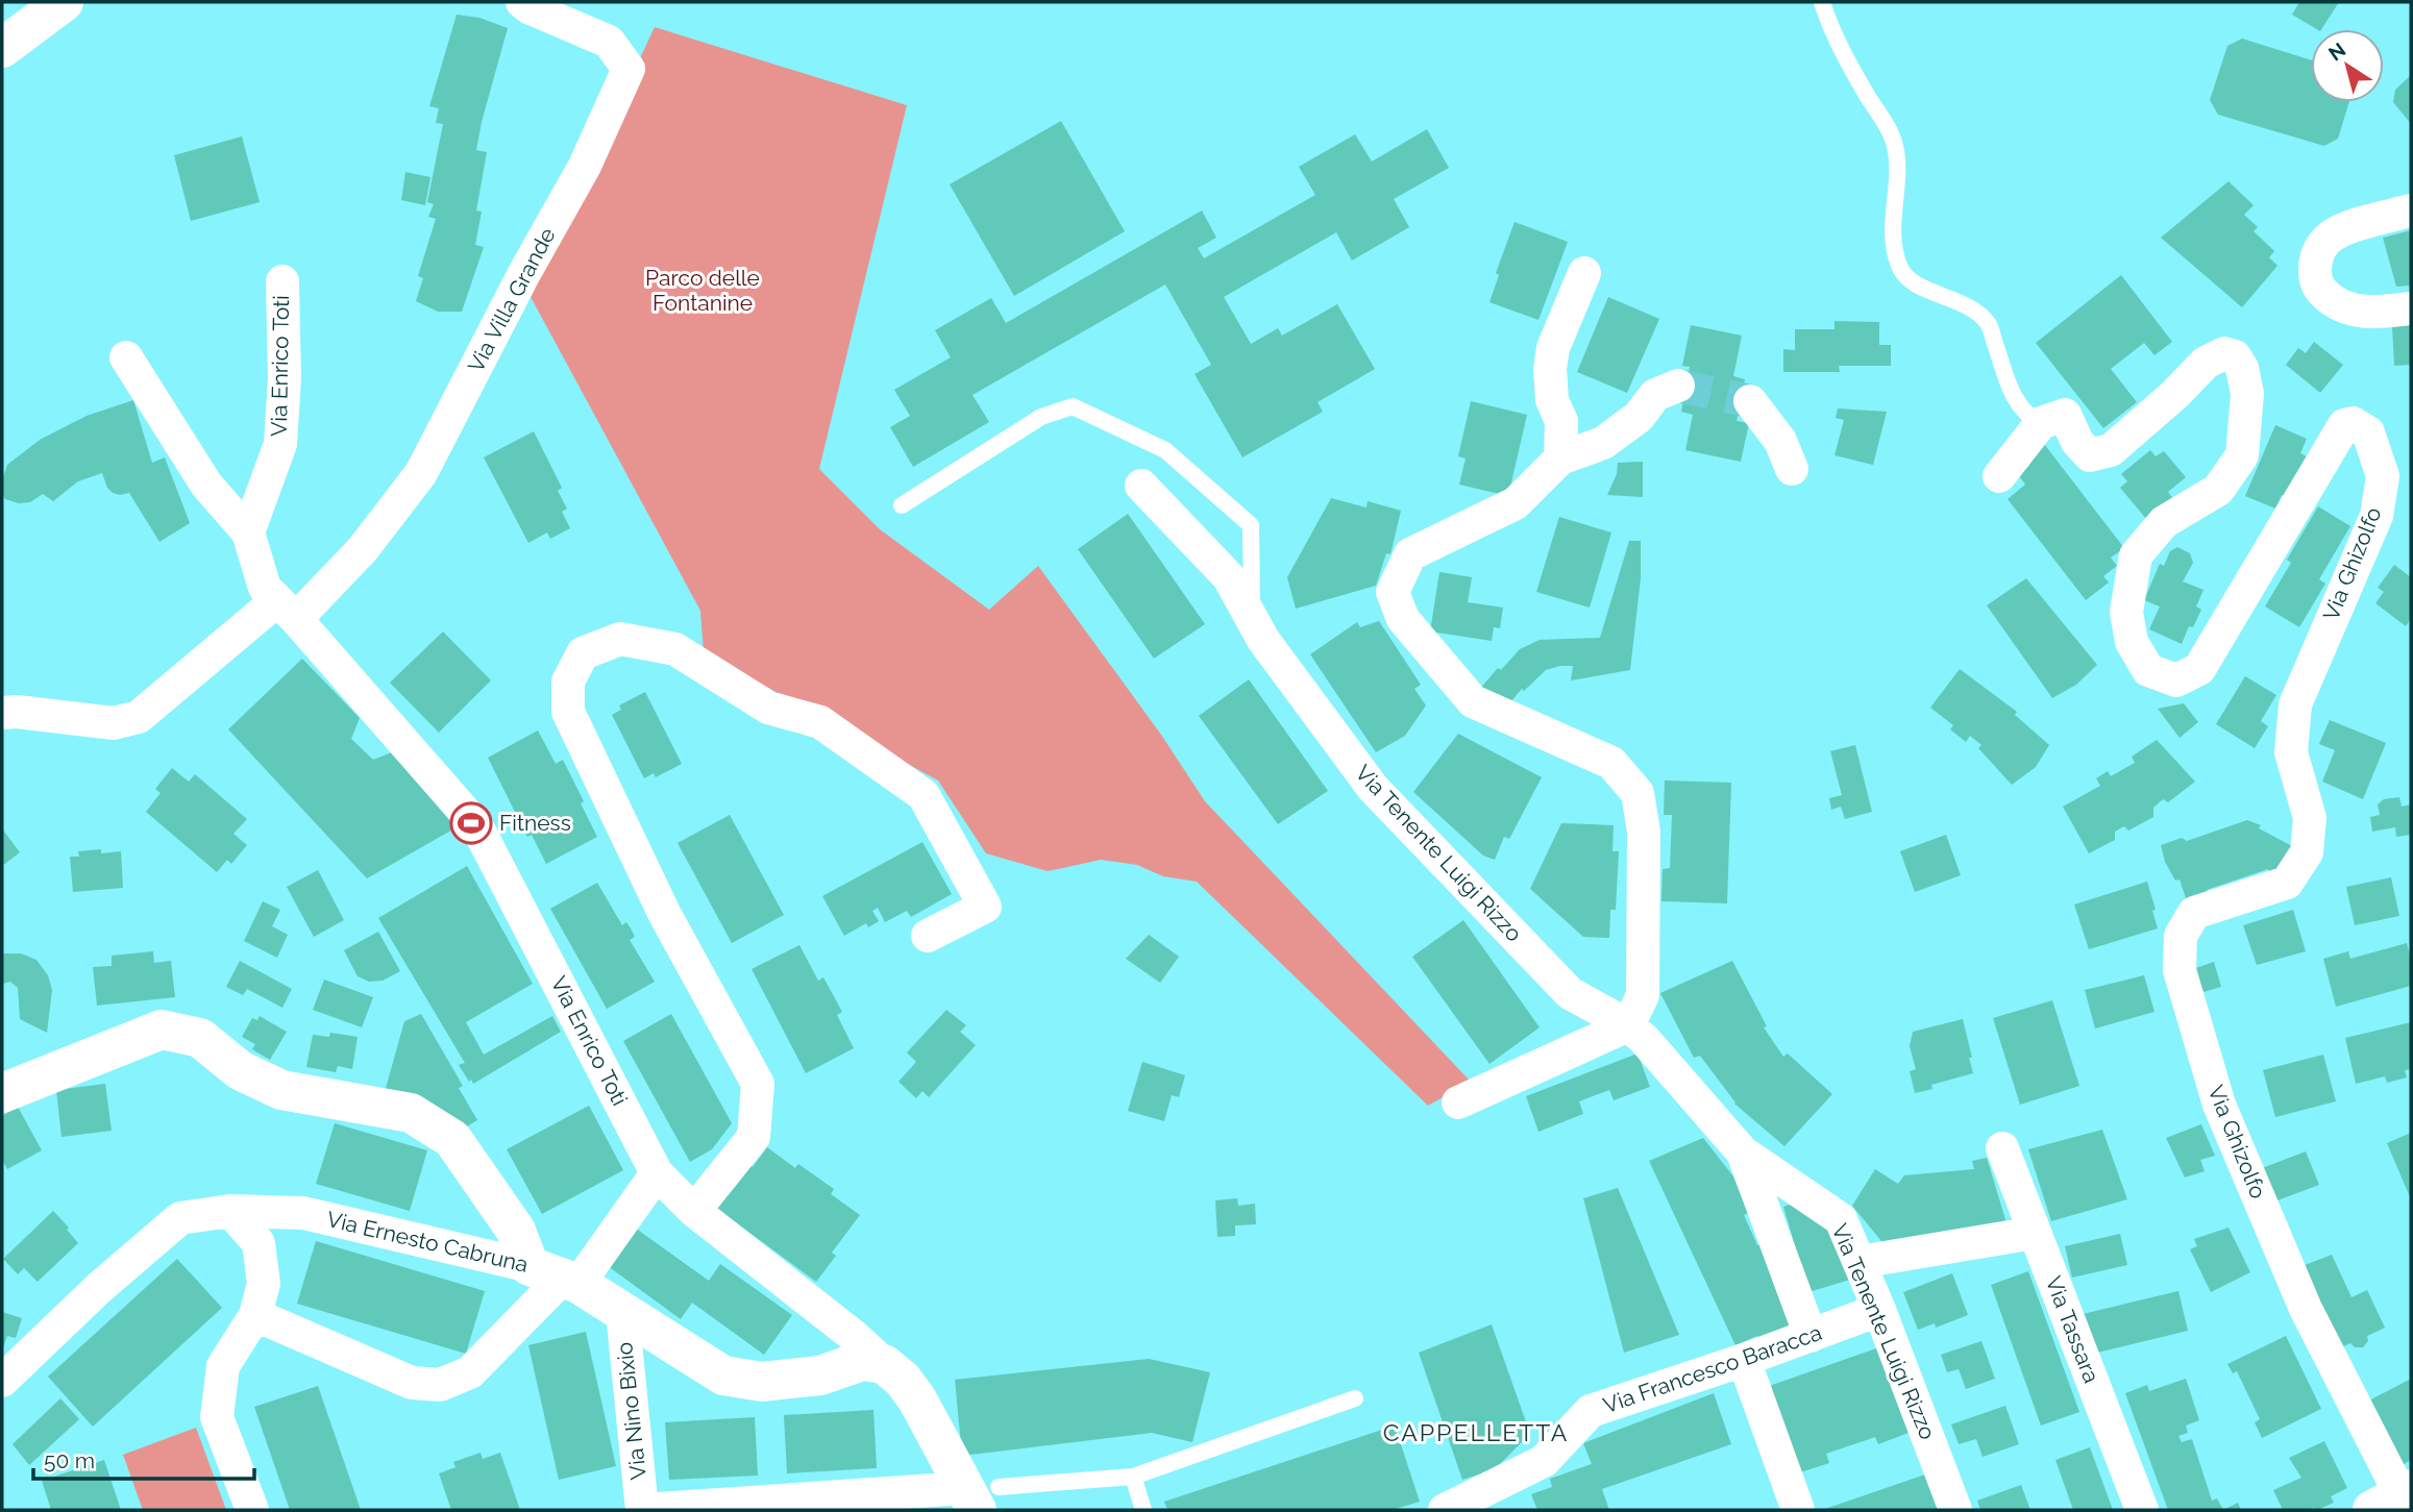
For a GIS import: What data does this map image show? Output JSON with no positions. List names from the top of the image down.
{
  "streets": {
    "main road": ["Via Enrico Toti", "Via Ernesto Cabruna"],
    "street": [
      "Via Villa Grande",
      "Via Ghizolfo",
      "Via Tenente Luigi Rizzo",
      "Via Tassara",
      "Via Francesco Baracca",
      "Via Nino Bixio"
    ]
  },
  "crossings": [
    ["Via Villa Grande", "Via Enrico Toti"],
    ["Via Enrico Toti", "Via Ernesto Cabruna"],
    ["Via Tenente Luigi Rizzo", "Via Francesco Baracca"],
    ["Via Ernesto Cabruna", "Via Nino Bixio"]
  ],
  "districts": ["CAPPELLETTA"],
  "parks": ["Parco delle Fontanine"],
  "places": {
    "sports": ["Fitness"]
  },
  "scale_bar": "50 m",
  "north": "top left"
}
